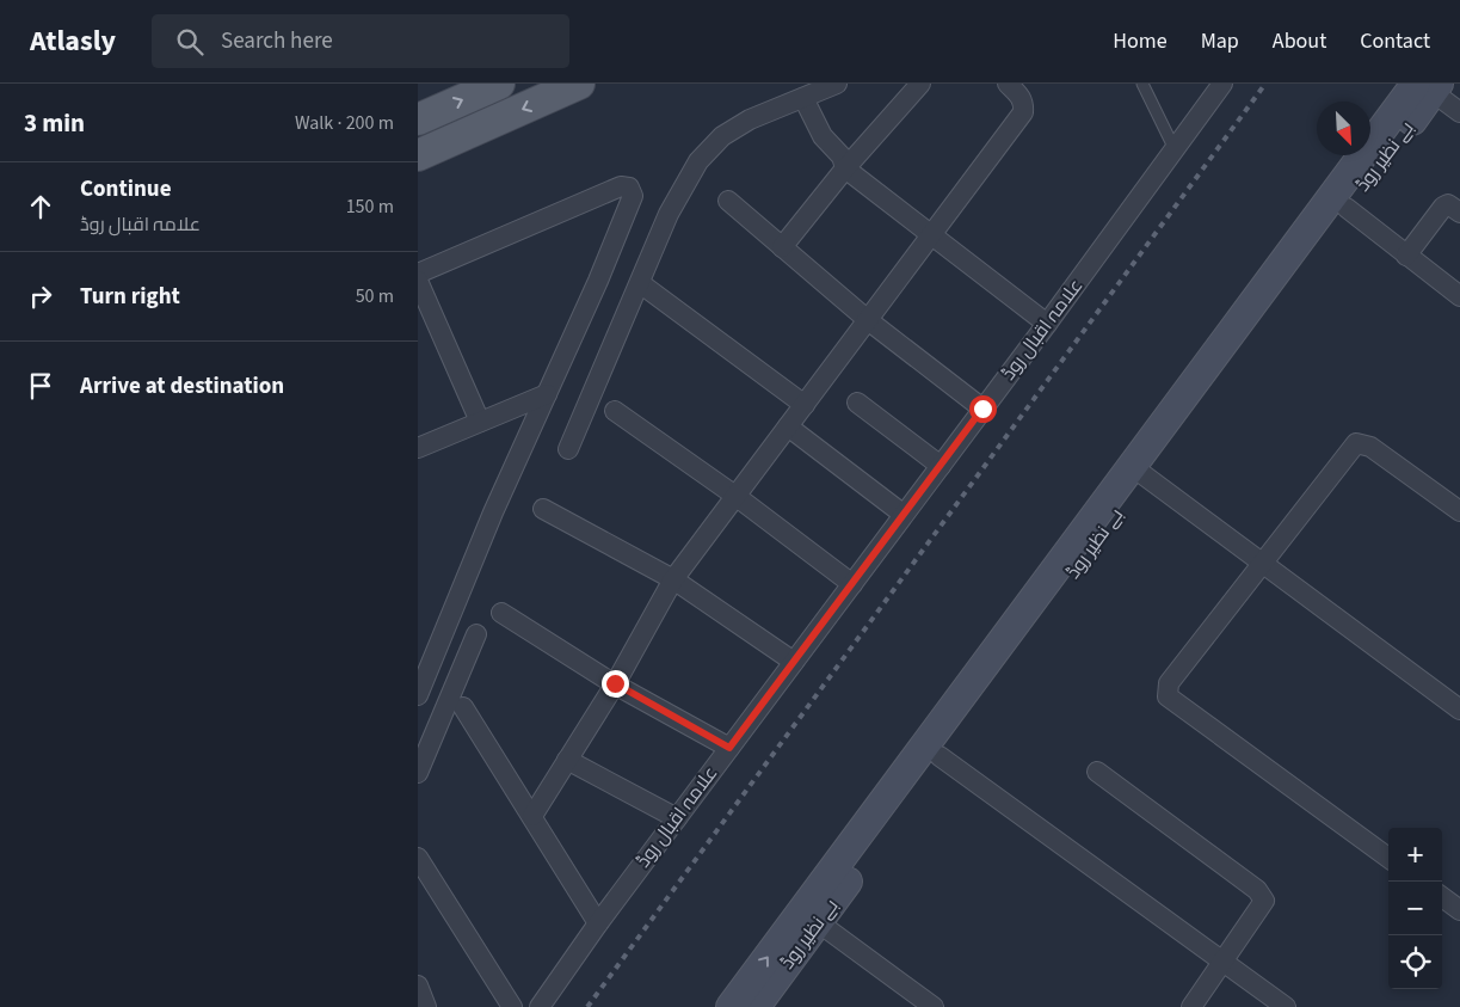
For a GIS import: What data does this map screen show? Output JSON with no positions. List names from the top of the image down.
{
  "streets": {
    "main road": ["بے نظیر روڈ"],
    "street": ["علامہ اقبال روڈ"]
  },
  "north": "bottom right",
  "page": {
    "header": "Atlasly",
    "search": "Search here",
    "nav": [
      "Home",
      "Map",
      "About",
      "Contact"
    ],
    "heading": ["3 min", "Walk · 200 m"],
    "list": [
      ["Continue", "علامہ اقبال روڈ", "150 m"],
      ["Turn right", "50 m"],
      "Arrive at destination"
    ],
    "map_buttons": ["+", "−"]
  }
}
